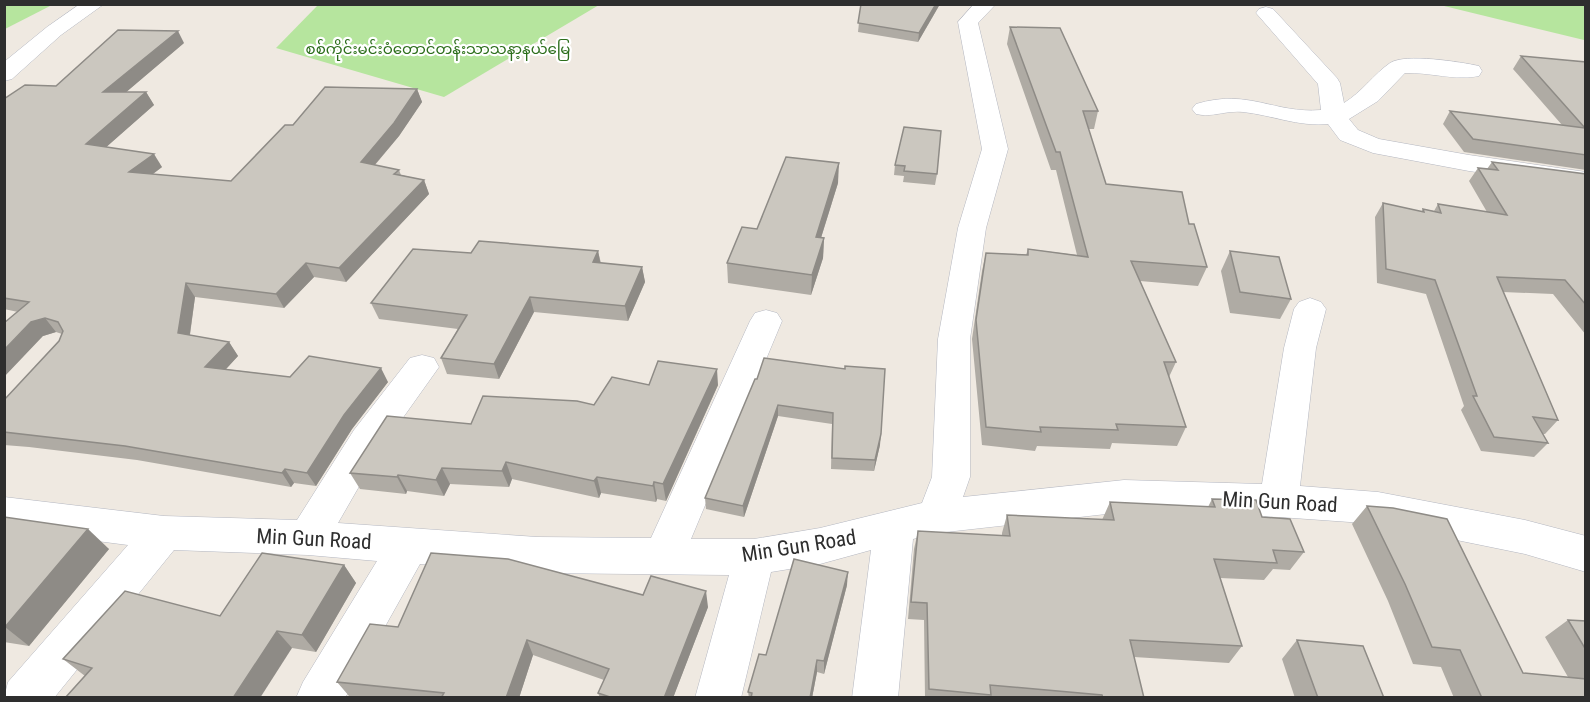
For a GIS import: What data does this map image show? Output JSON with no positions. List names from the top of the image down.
{
  "streets": {
    "street": ["Min Gun Road"]
  },
  "parks": ["စစ်ကိုင်းမင်းဝံတောင်တန်းသာသနာ့နယ်မြေ"]
}
